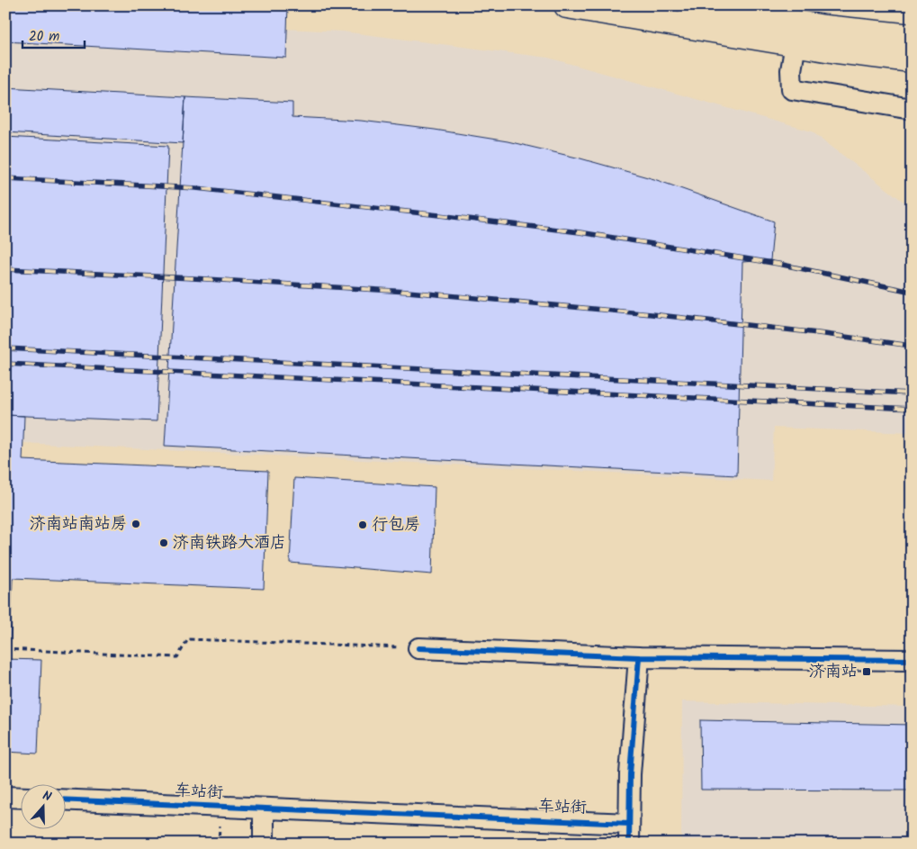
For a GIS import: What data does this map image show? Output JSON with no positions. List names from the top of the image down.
{
  "streets": {
    "street": ["车站街"]
  },
  "places": {
    "other": ["济南站南站房", "行包房", "济南铁路大酒店"],
    "transit": ["济南站"]
  },
  "scale_bar": "20 m",
  "north": "top"
}
